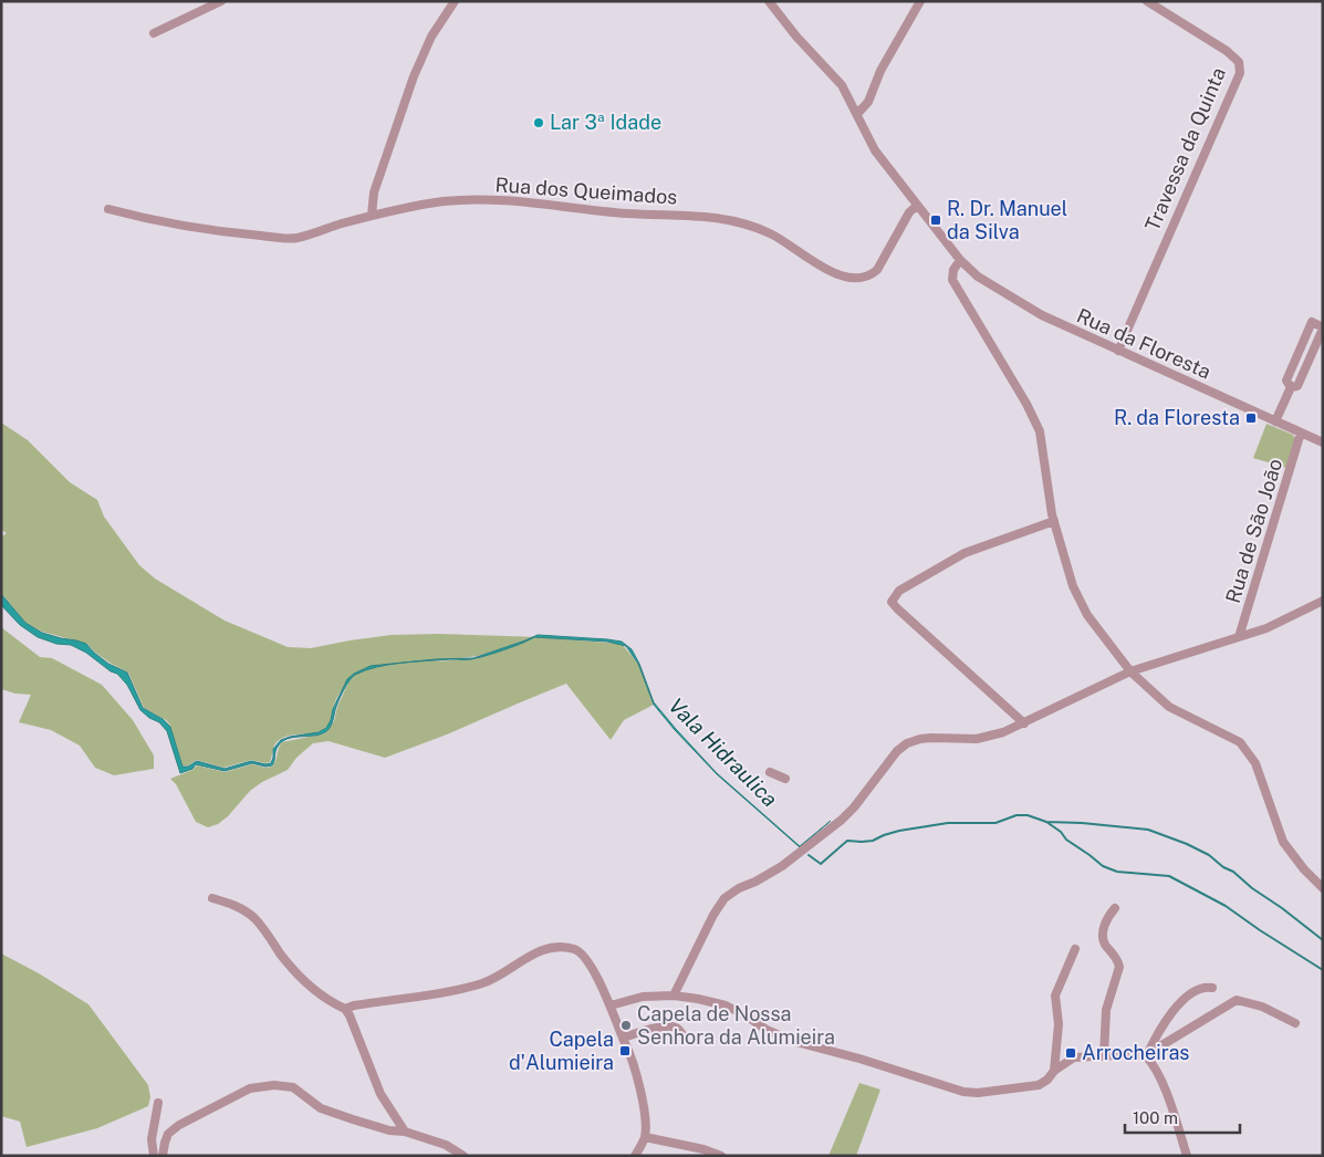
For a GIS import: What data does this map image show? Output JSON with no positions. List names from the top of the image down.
{
  "streets": {
    "street": [
      "Travessa da Quinta",
      "Rua dos Queimados",
      "Rua da Floresta",
      "Rua de São João"
    ]
  },
  "crossings": [
    ["Travessa da Quinta", "Rua da Floresta"],
    ["Rua dos Queimados", "Rua da Floresta"],
    ["Rua da Floresta", "Rua de São João"]
  ],
  "water": ["Vala Hidraulica"],
  "places": {
    "other": ["Lar 3ª Idade", "Capela de Nossa Senhora da Alumieira"],
    "transit": [
      "R. Dr. Manuel da Silva",
      "R. da Floresta",
      "Capela d'Alumieira",
      "Arrocheiras"
    ]
  },
  "scale_bar": "100 m"
}
